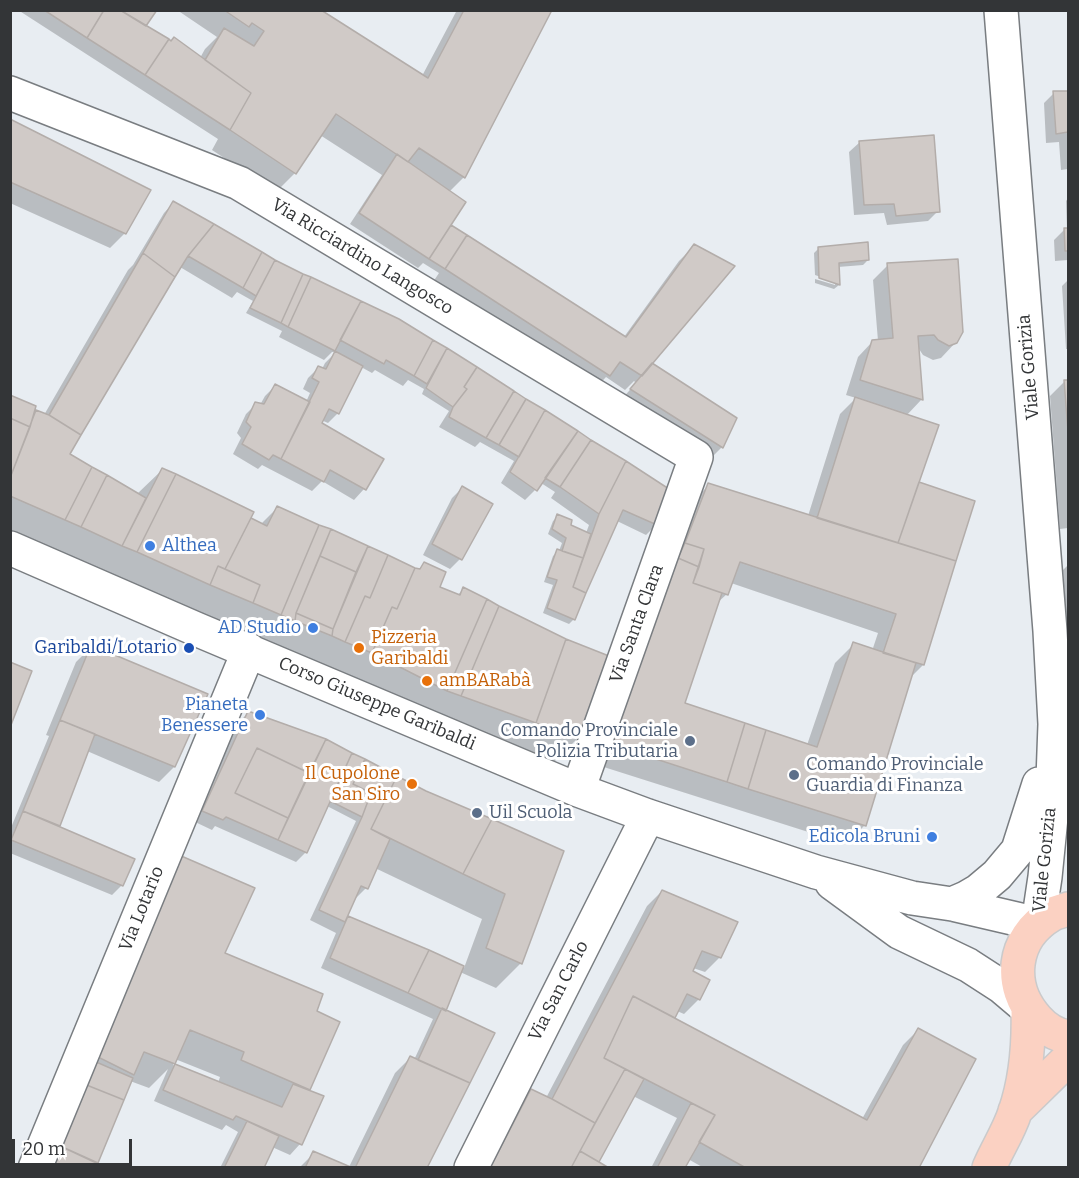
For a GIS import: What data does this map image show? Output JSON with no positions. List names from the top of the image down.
{
  "streets": {
    "street": [
      "Via Ricciardino Langosco",
      "Viale Gorizia",
      "Via Santa Clara",
      "Corso Giuseppe Garibaldi",
      "Via Lotario",
      "Via San Carlo"
    ]
  },
  "crossings": [
    ["Via Ricciardino Langosco", "Via Santa Clara"],
    ["Viale Gorizia", "Corso Giuseppe Garibaldi"],
    ["Via Santa Clara", "Corso Giuseppe Garibaldi"],
    ["Corso Giuseppe Garibaldi", "Via Lotario"],
    ["Corso Giuseppe Garibaldi", "Via San Carlo"]
  ],
  "places": [
    "Althea",
    "AD Studio",
    "Garibaldi/Lotario",
    "Pizzeria Garibaldi",
    "amBARabà",
    "Pianeta Benessere",
    "Comando Provinciale Polizia Tributaria",
    "Comando Provinciale Guardia di Finanza",
    "Il Cupolone San Siro",
    "Uil Scuola",
    "Edicola Bruni"
  ],
  "scale_bar": "20 m"
}
